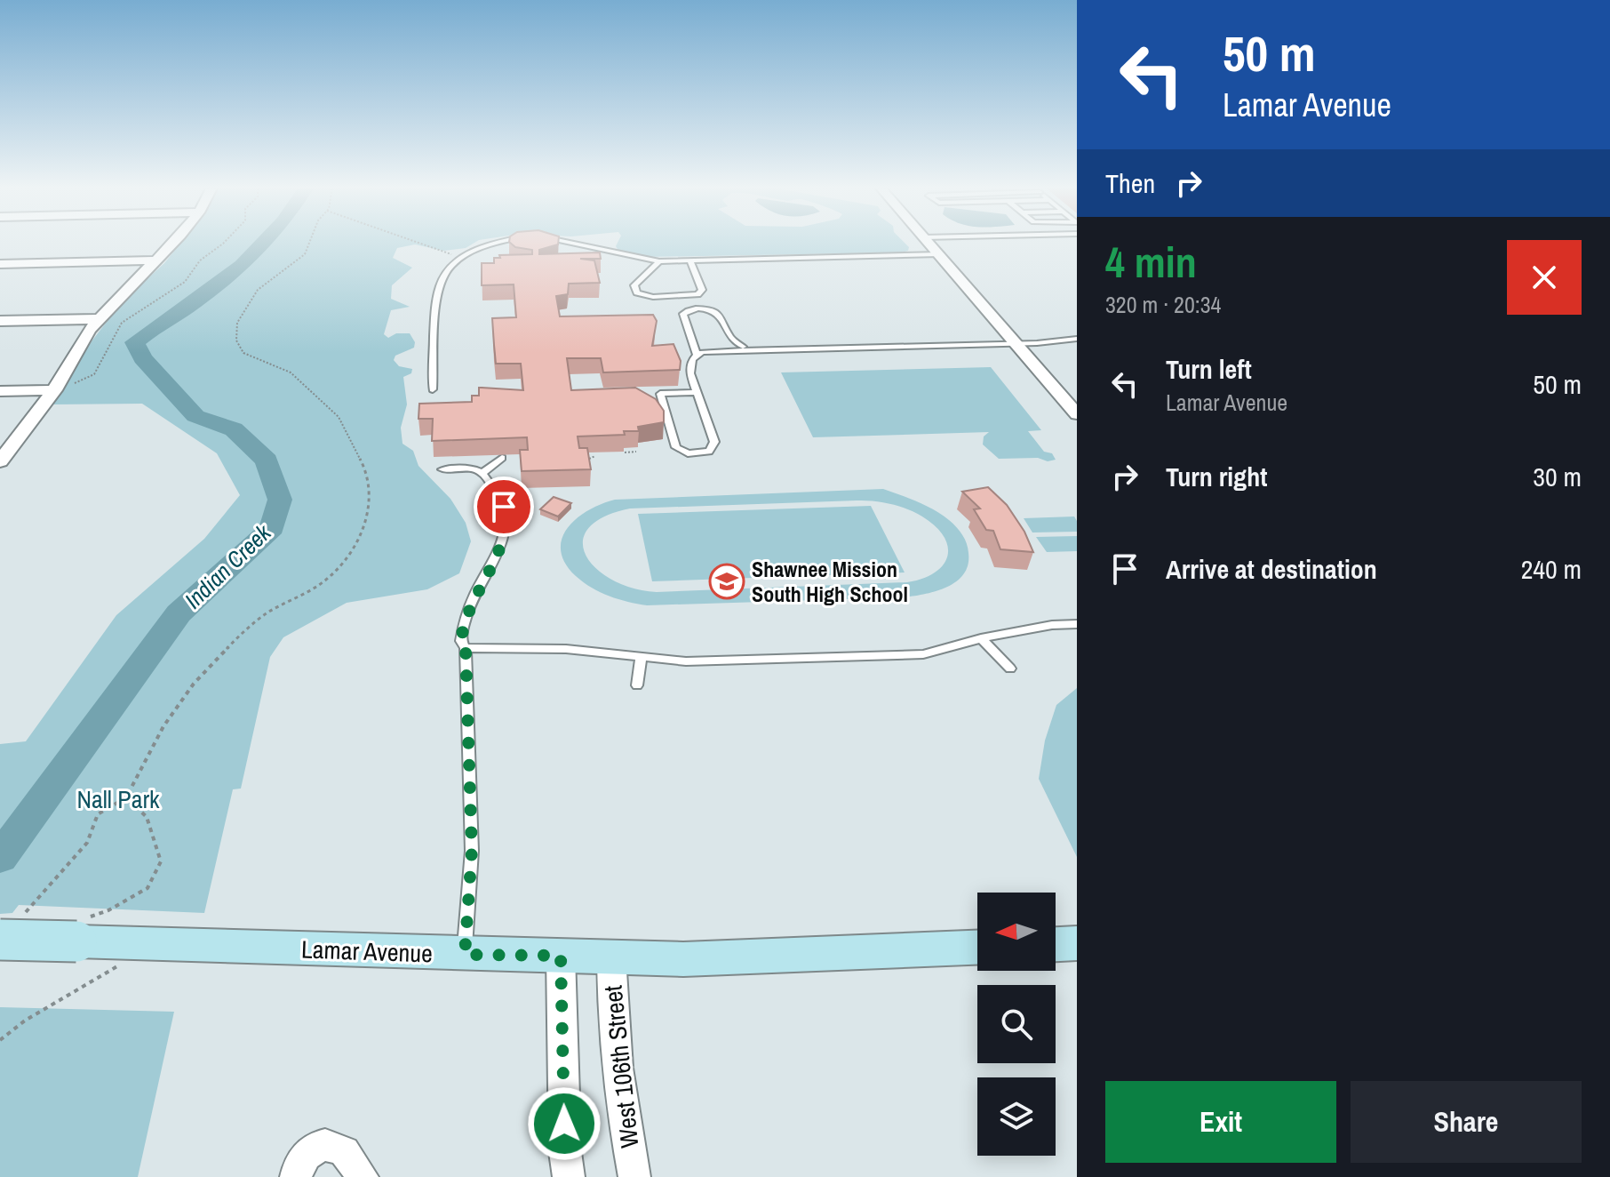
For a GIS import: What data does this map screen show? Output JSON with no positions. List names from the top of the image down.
{
  "streets": {
    "street": ["Lamar Avenue", "West 106th Street"]
  },
  "crossings": [
    ["Lamar Avenue", "West 106th Street"]
  ],
  "water": ["Indian Creek"],
  "parks": ["Nall Park"],
  "places": {
    "school or university": ["Shawnee Mission South High School"]
  },
  "north": "left",
  "page": {
    "turn": ["50 m", "Lamar Avenue"],
    "then": "Then",
    "heading": ["4 min", "320 m · 20:34"],
    "list": [
      {
        "name": "Turn left",
        "note": "Lamar Avenue",
        "value": "50 m"
      },
      {
        "name": "Turn right",
        "value": "30 m"
      },
      {
        "name": "Arrive at destination",
        "value": "240 m"
      }
    ],
    "buttons": ["Exit", "Share"]
  }
}
